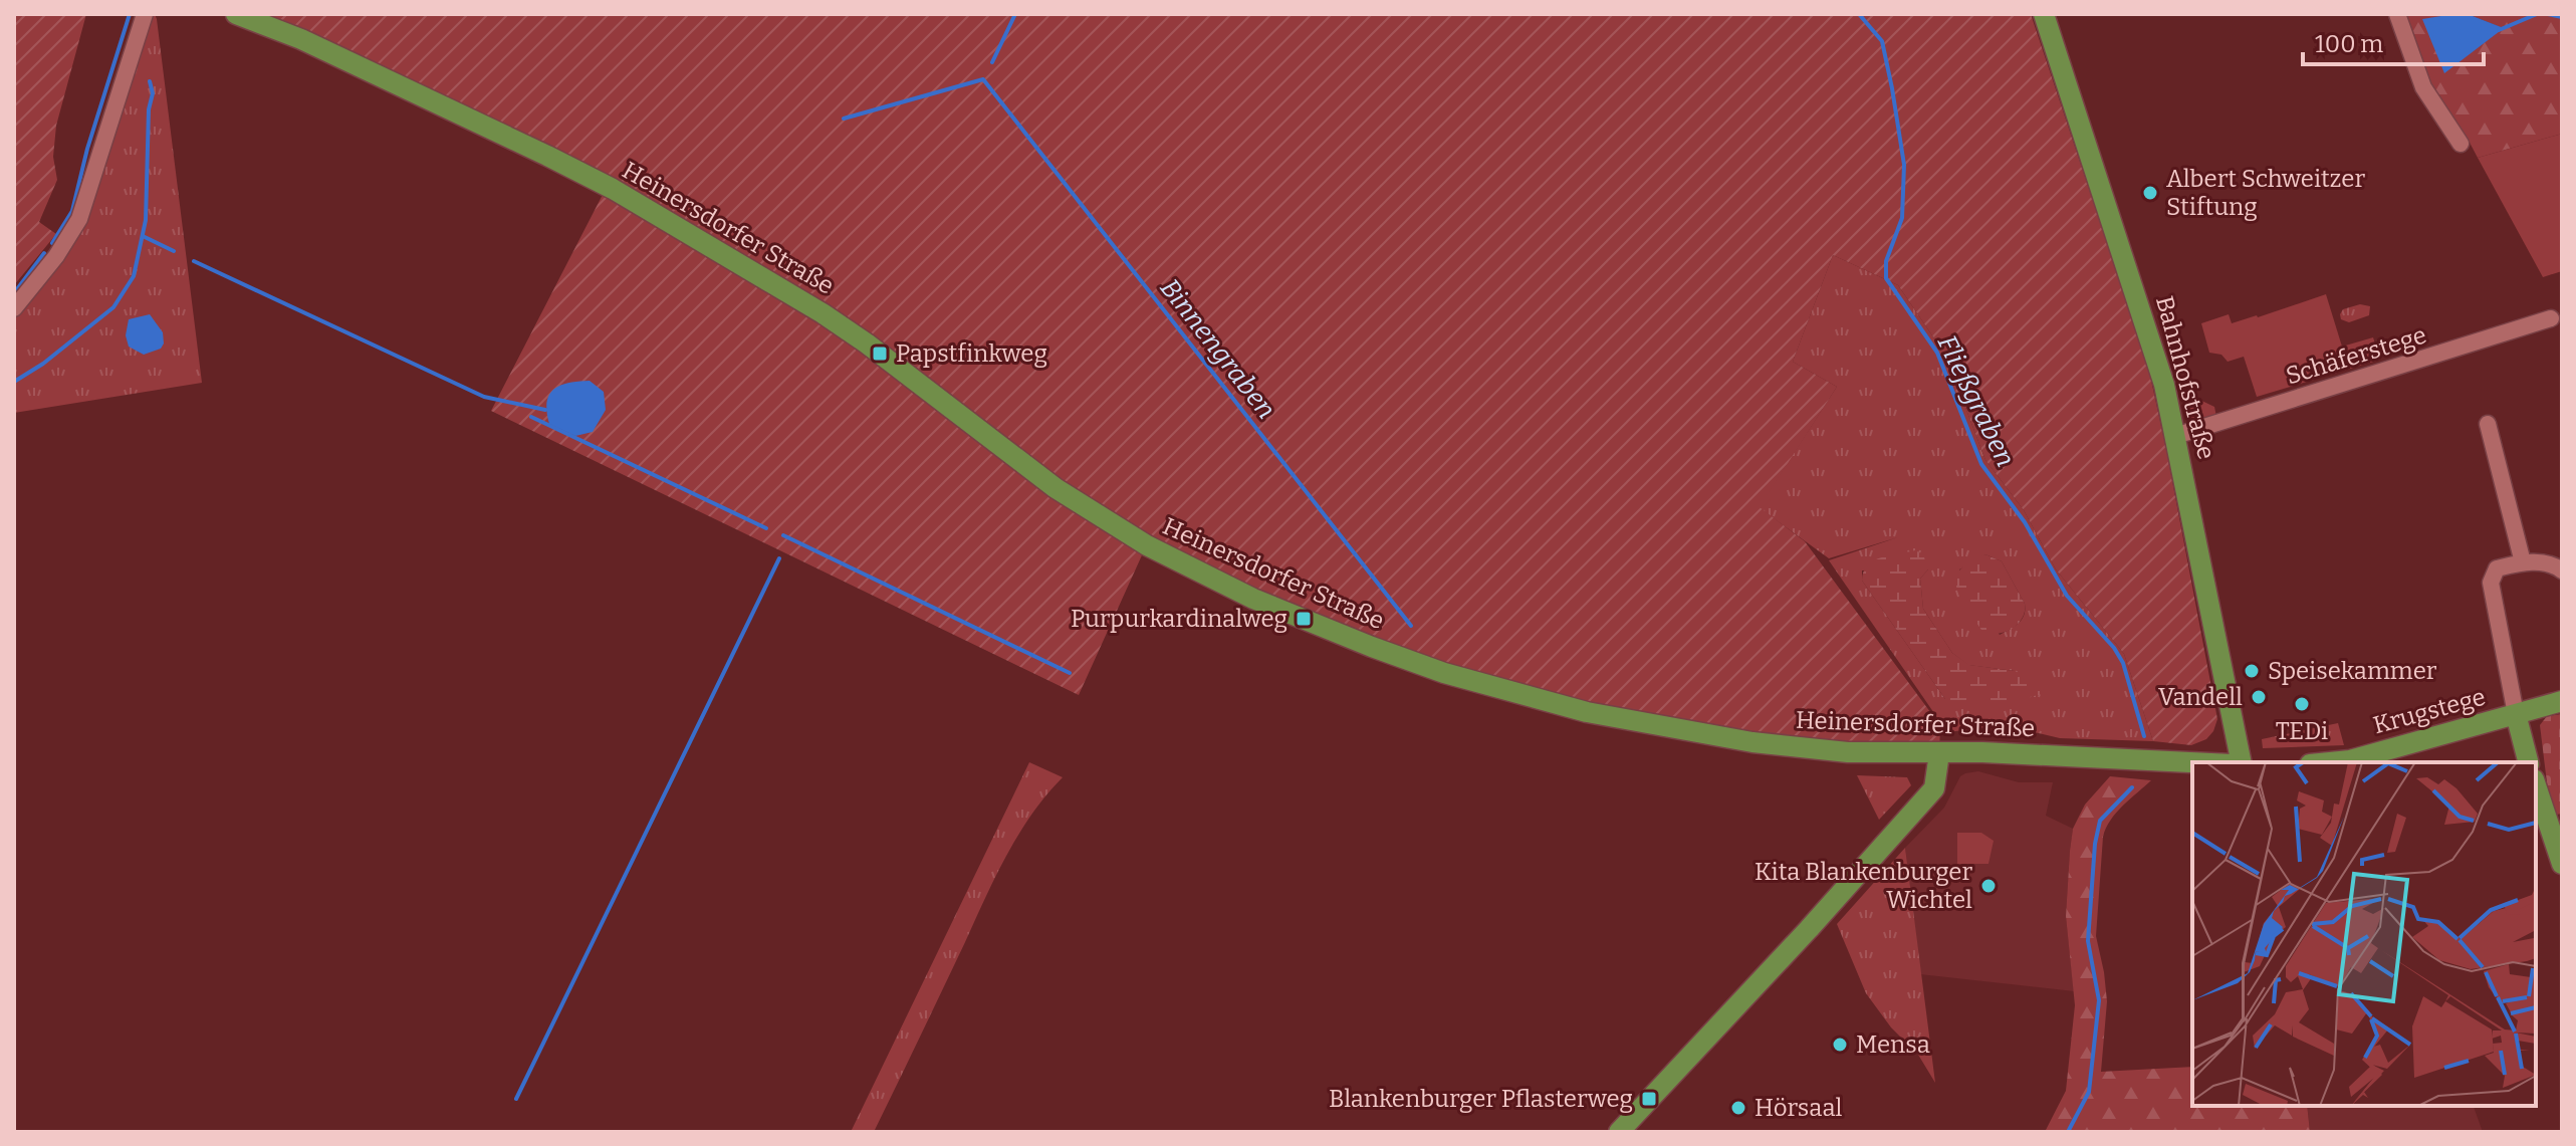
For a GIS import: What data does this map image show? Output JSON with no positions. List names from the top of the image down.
{
  "streets": {
    "main road": ["Heinersdorfer Straße", "Bahnhofstraße", "Krugstege"],
    "street": ["Schäferstege"]
  },
  "crossings": [
    ["Schäferstege", "Bahnhofstraße"]
  ],
  "water": ["Binnengraben", "Fließgraben"],
  "places": {
    "other": [
      "Albert Schweitzer Stiftung",
      "Speisekammer",
      "Vandell",
      "TEDi",
      "Kita Blankenburger Wichtel",
      "Mensa",
      "Hörsaal"
    ],
    "transit": ["Papstfinkweg", "Purpurkardinalweg", "Blankenburger Pflasterweg"]
  },
  "scale_bar": "100 m"
}
